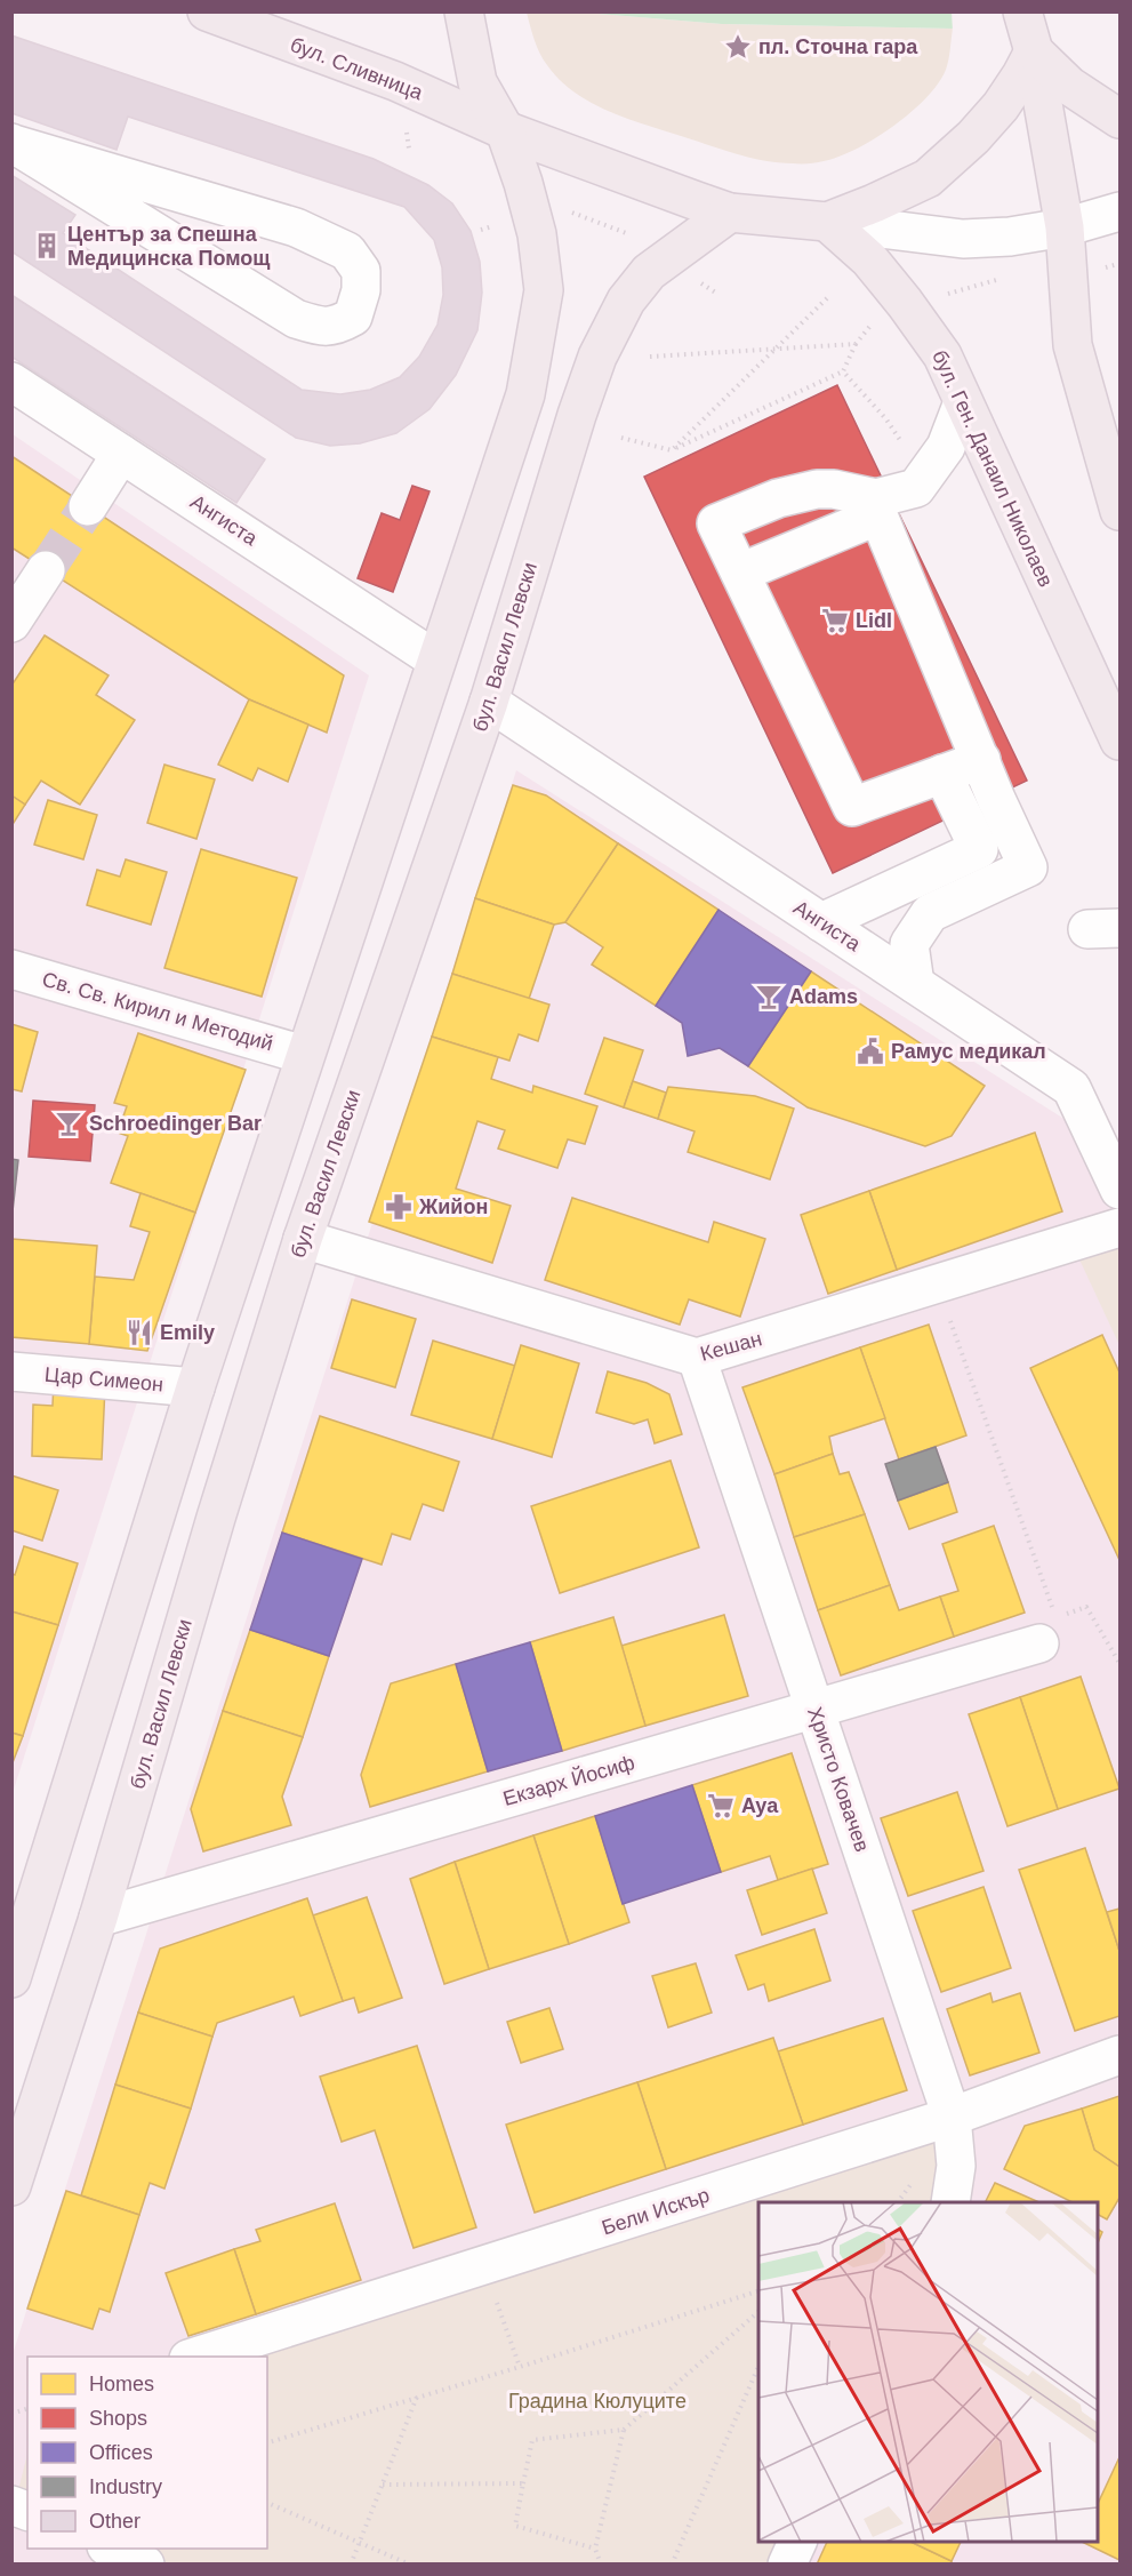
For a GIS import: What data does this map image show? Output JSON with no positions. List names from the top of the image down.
{
  "streets": {
    "main road": ["бул. Сливница", "бул. Ген. Данаил Николаев", "бул. Васил Левски"],
    "street": [
      "Ангиста",
      "Св. Св. Кирил и Методий",
      "Кешан",
      "Цар Симеон",
      "Христо Ковачев",
      "Екзарх Йосиф",
      "Бели Искър"
    ]
  },
  "crossings": [
    ["бул. Сливница", "бул. Ген. Данаил Николаев"],
    ["бул. Сливница", "бул. Васил Левски"],
    ["Ангиста", "бул. Васил Левски"],
    ["бул. Васил Левски", "Кешан"],
    ["бул. Васил Левски", "Екзарх Йосиф"],
    ["Кешан", "Христо Ковачев"],
    ["Христо Ковачев", "Екзарх Йосиф"],
    ["Христо Ковачев", "Бели Искър"]
  ],
  "parks": ["Градина Кюлуците"],
  "places": {
    "place": ["пл. Сточна гара"],
    "building": ["Център за Спешна Медицинска Помощ"],
    "supermarket": ["Lidl", "Aya"],
    "bar": ["Adams", "Schroedinger Bar"],
    "public building": ["Рамус медикал"],
    "pharmacy": ["Жийон"],
    "restaurant": ["Emily"]
  },
  "legend": [
    "Homes",
    "Shops",
    "Offices",
    "Industry",
    "Other"
  ]
}
